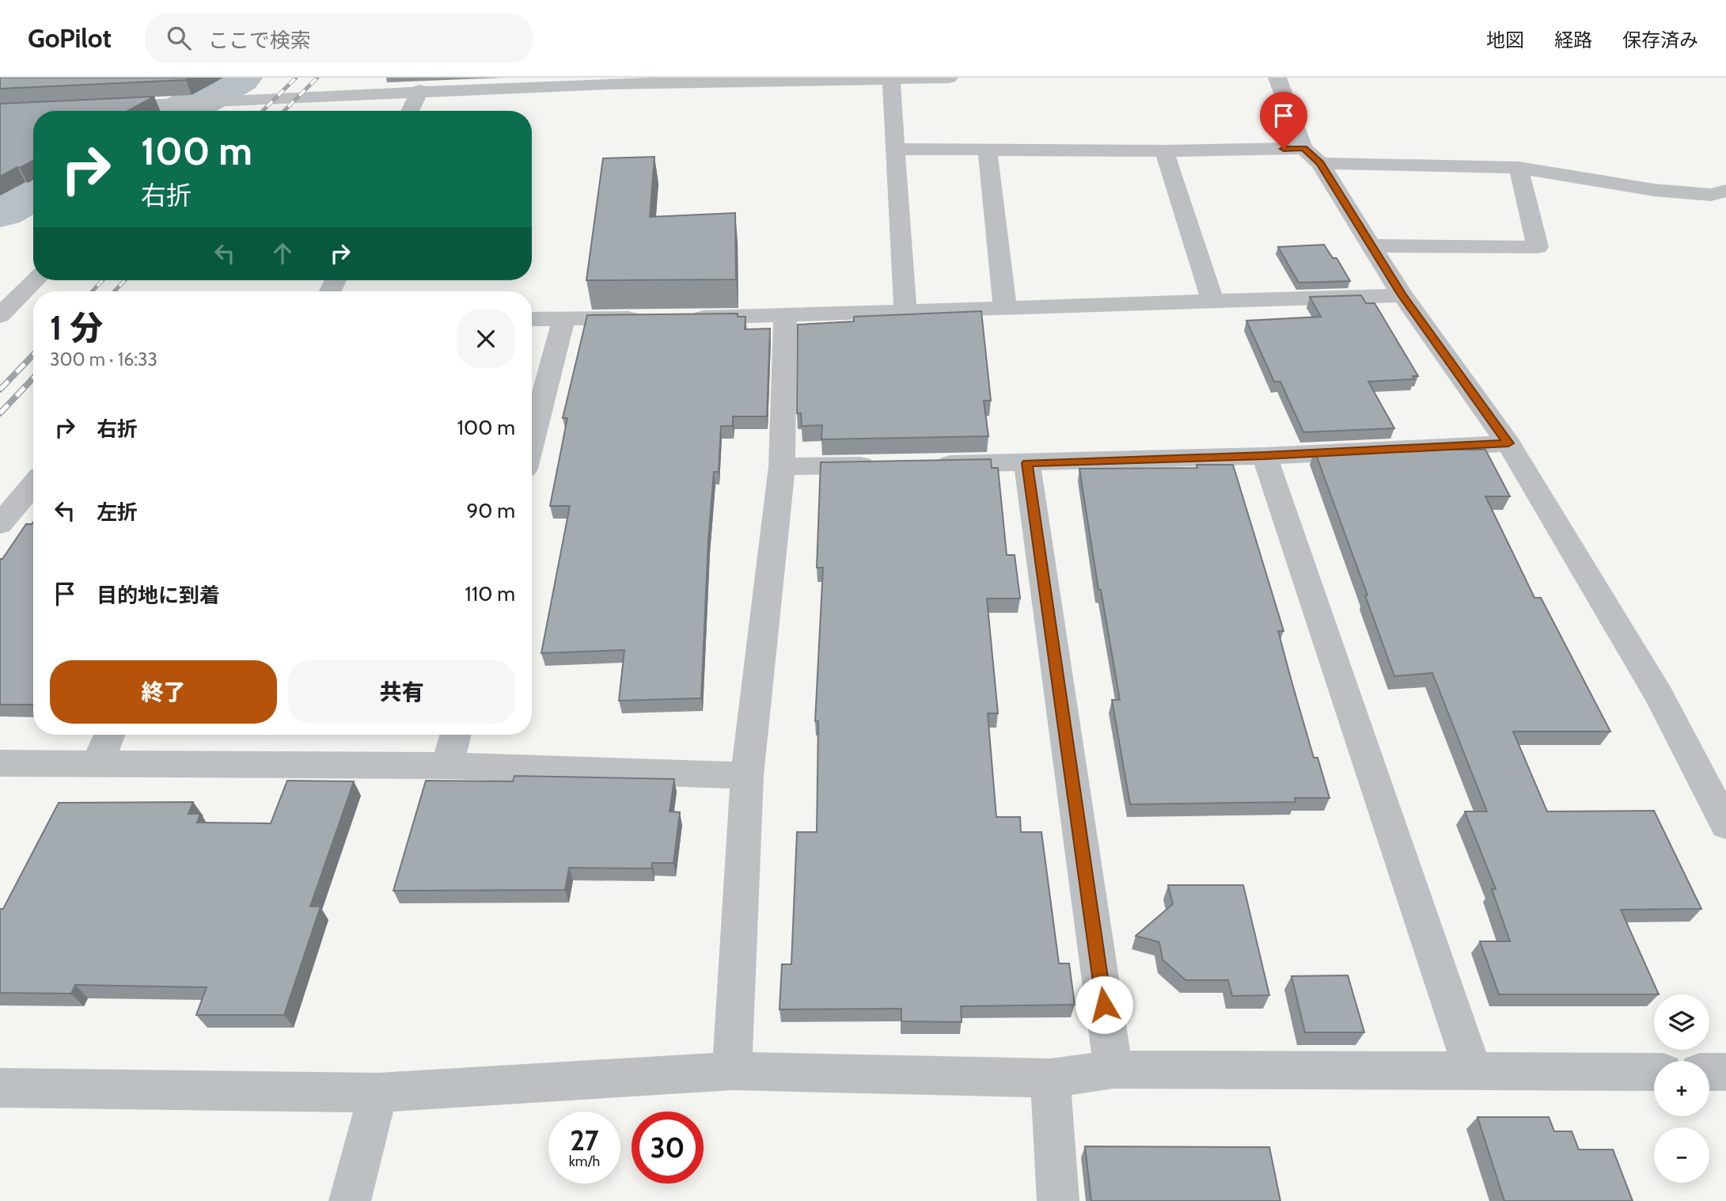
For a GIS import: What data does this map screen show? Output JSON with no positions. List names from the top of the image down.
{
  "page": {
    "header": "GoPilot",
    "search": "ここで検索",
    "nav": ["地図", "経路", "保存済み"],
    "turn": ["100 m", "右折"],
    "heading": ["1 分", "300 m · 16:33"],
    "list": [
      {
        "name": "右折",
        "value": "100 m"
      },
      {
        "name": "左折",
        "value": "90 m"
      },
      {
        "name": "目的地に到着",
        "value": "110 m"
      }
    ],
    "buttons": ["終了", "共有"],
    "map_buttons": ["+", "−"],
    "speed": "27 km/h",
    "limit": "30"
  }
}
